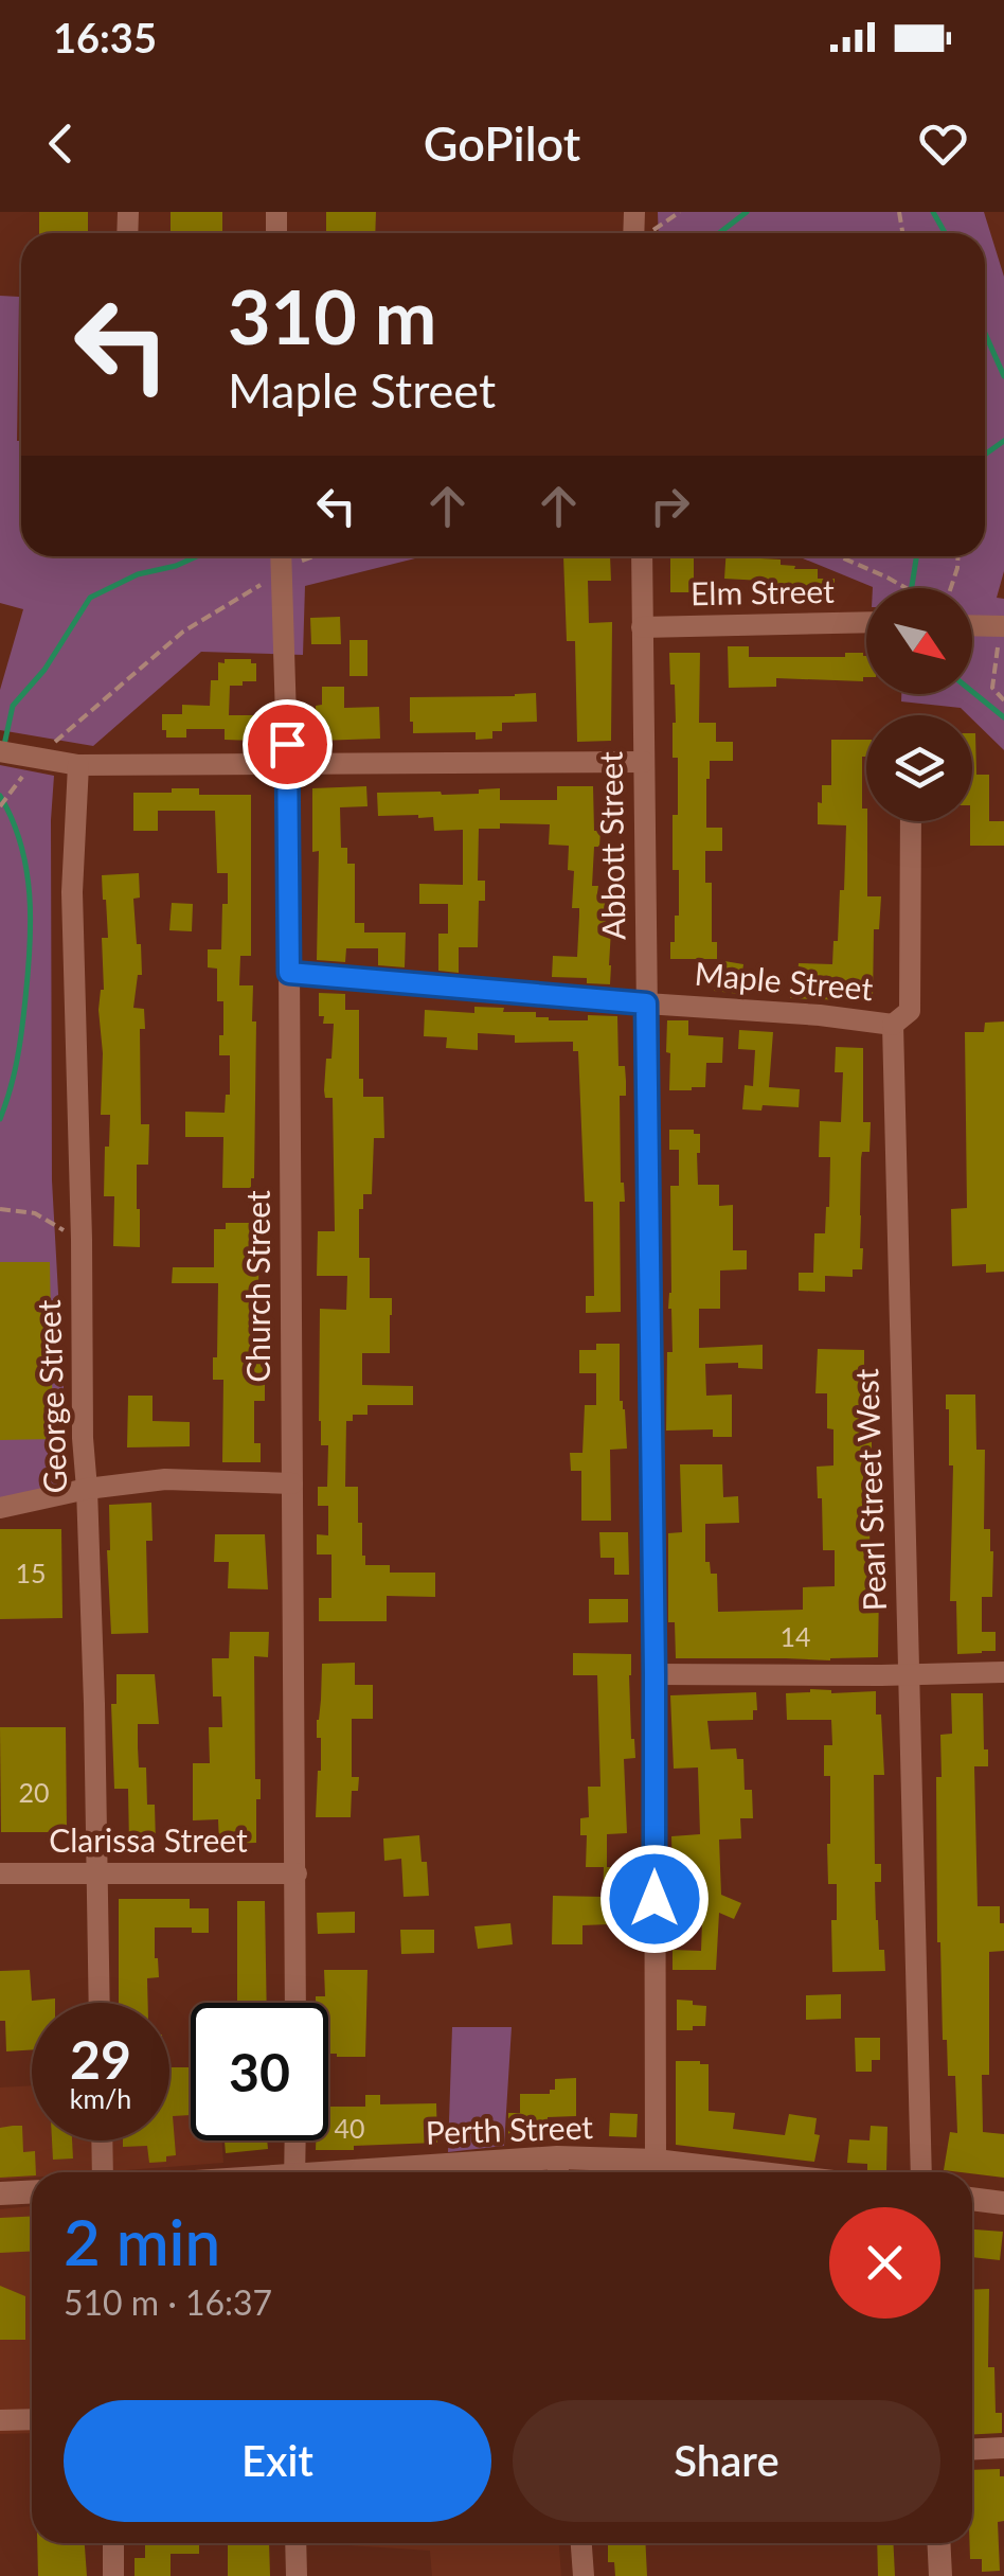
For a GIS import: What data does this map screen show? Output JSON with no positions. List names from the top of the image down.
{
  "streets": {
    "street": [
      "Elm Street",
      "Abbott Street",
      "Maple Street",
      "Church Street",
      "George Street",
      "Pearl Street West",
      "Clarissa Street",
      "Perth Street"
    ]
  },
  "crossings": [
    ["Elm Street", "Abbott Street"],
    ["Abbott Street", "Maple Street"],
    ["Abbott Street", "Perth Street"],
    ["Maple Street", "Church Street"],
    ["Maple Street", "Pearl Street West"],
    ["Church Street", "Clarissa Street"],
    ["George Street", "Clarissa Street"]
  ],
  "house_numbers": [
    "15",
    "14",
    "20",
    "40"
  ],
  "north": "bottom right",
  "page": {
    "status": "16:35",
    "header": "GoPilot",
    "turn": ["310 m", "Maple Street"],
    "speed": "29 km/h",
    "limit": "30",
    "heading": ["2 min", "510 m · 16:37"],
    "buttons": ["Exit", "Share"]
  }
}
